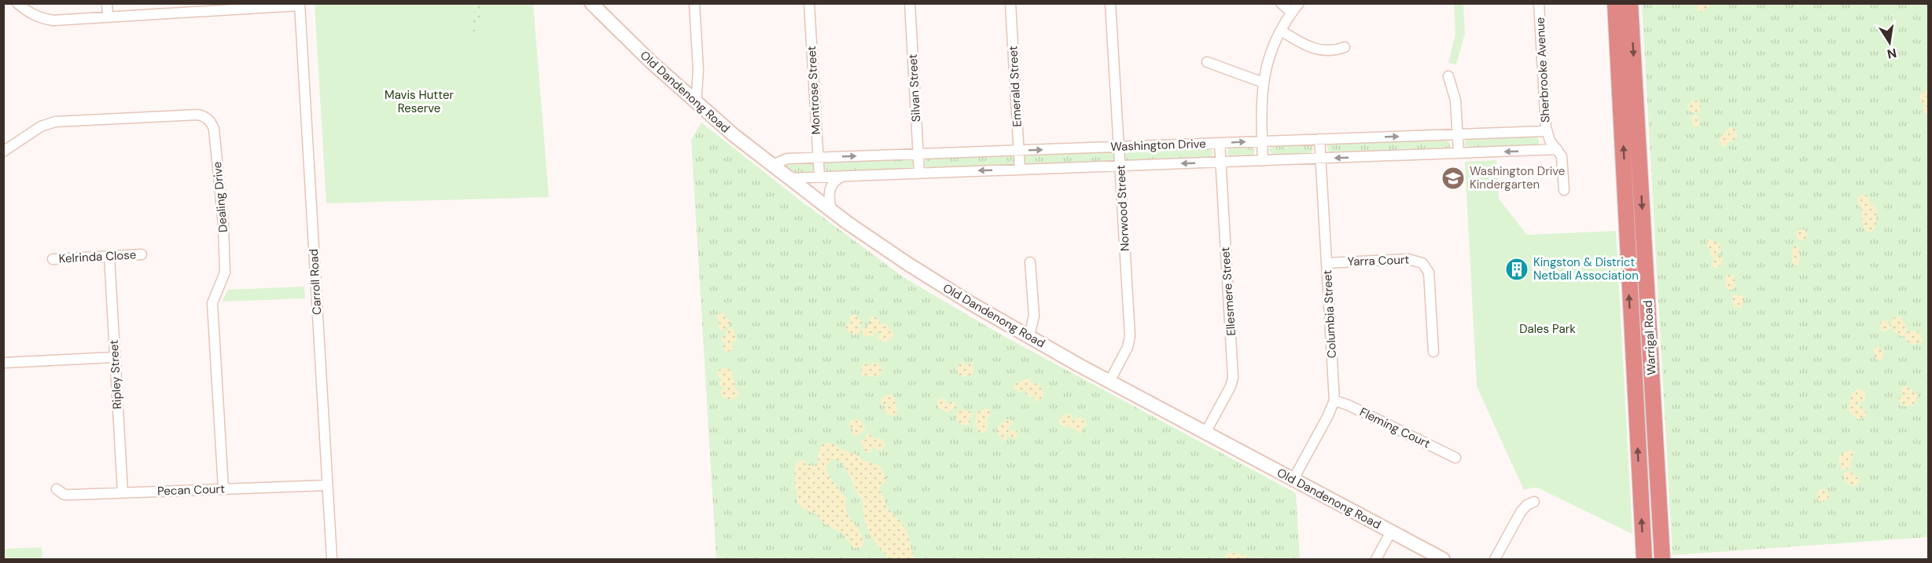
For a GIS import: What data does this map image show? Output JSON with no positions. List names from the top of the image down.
{
  "streets": {
    "highway": ["Warrigal Road"],
    "main road": ["Old Dandenong Road"],
    "street": [
      "Sherbrooke Avenue",
      "Emerald Street",
      "Silvan Street",
      "Montrose Street",
      "Washington Drive",
      "Dealing Drive",
      "Norwood Street",
      "Kelrinda Close",
      "Yarra Court",
      "Carroll Road",
      "Ellesmere Street",
      "Columbia Street",
      "Ripley Street",
      "Fleming Court",
      "Pecan Court"
    ]
  },
  "crossings": [
    ["Sherbrooke Avenue", "Washington Drive"],
    ["Emerald Street", "Washington Drive"],
    ["Silvan Street", "Washington Drive"],
    ["Montrose Street", "Washington Drive"],
    ["Old Dandenong Road", "Washington Drive"],
    ["Old Dandenong Road", "Norwood Street"],
    ["Old Dandenong Road", "Ellesmere Street"],
    ["Old Dandenong Road", "Columbia Street"],
    ["Washington Drive", "Norwood Street"],
    ["Washington Drive", "Ellesmere Street"],
    ["Washington Drive", "Columbia Street"],
    ["Dealing Drive", "Pecan Court"],
    ["Kelrinda Close", "Ripley Street"],
    ["Yarra Court", "Columbia Street"],
    ["Carroll Road", "Pecan Court"],
    ["Columbia Street", "Fleming Court"],
    ["Ripley Street", "Pecan Court"]
  ],
  "parks": ["Mavis Hutter Reserve", "Dales Park"],
  "places": {
    "school or university": ["Washington Drive Kindergarten"],
    "building": ["Kingston & District Netball Association"]
  },
  "north": "bottom"
}
